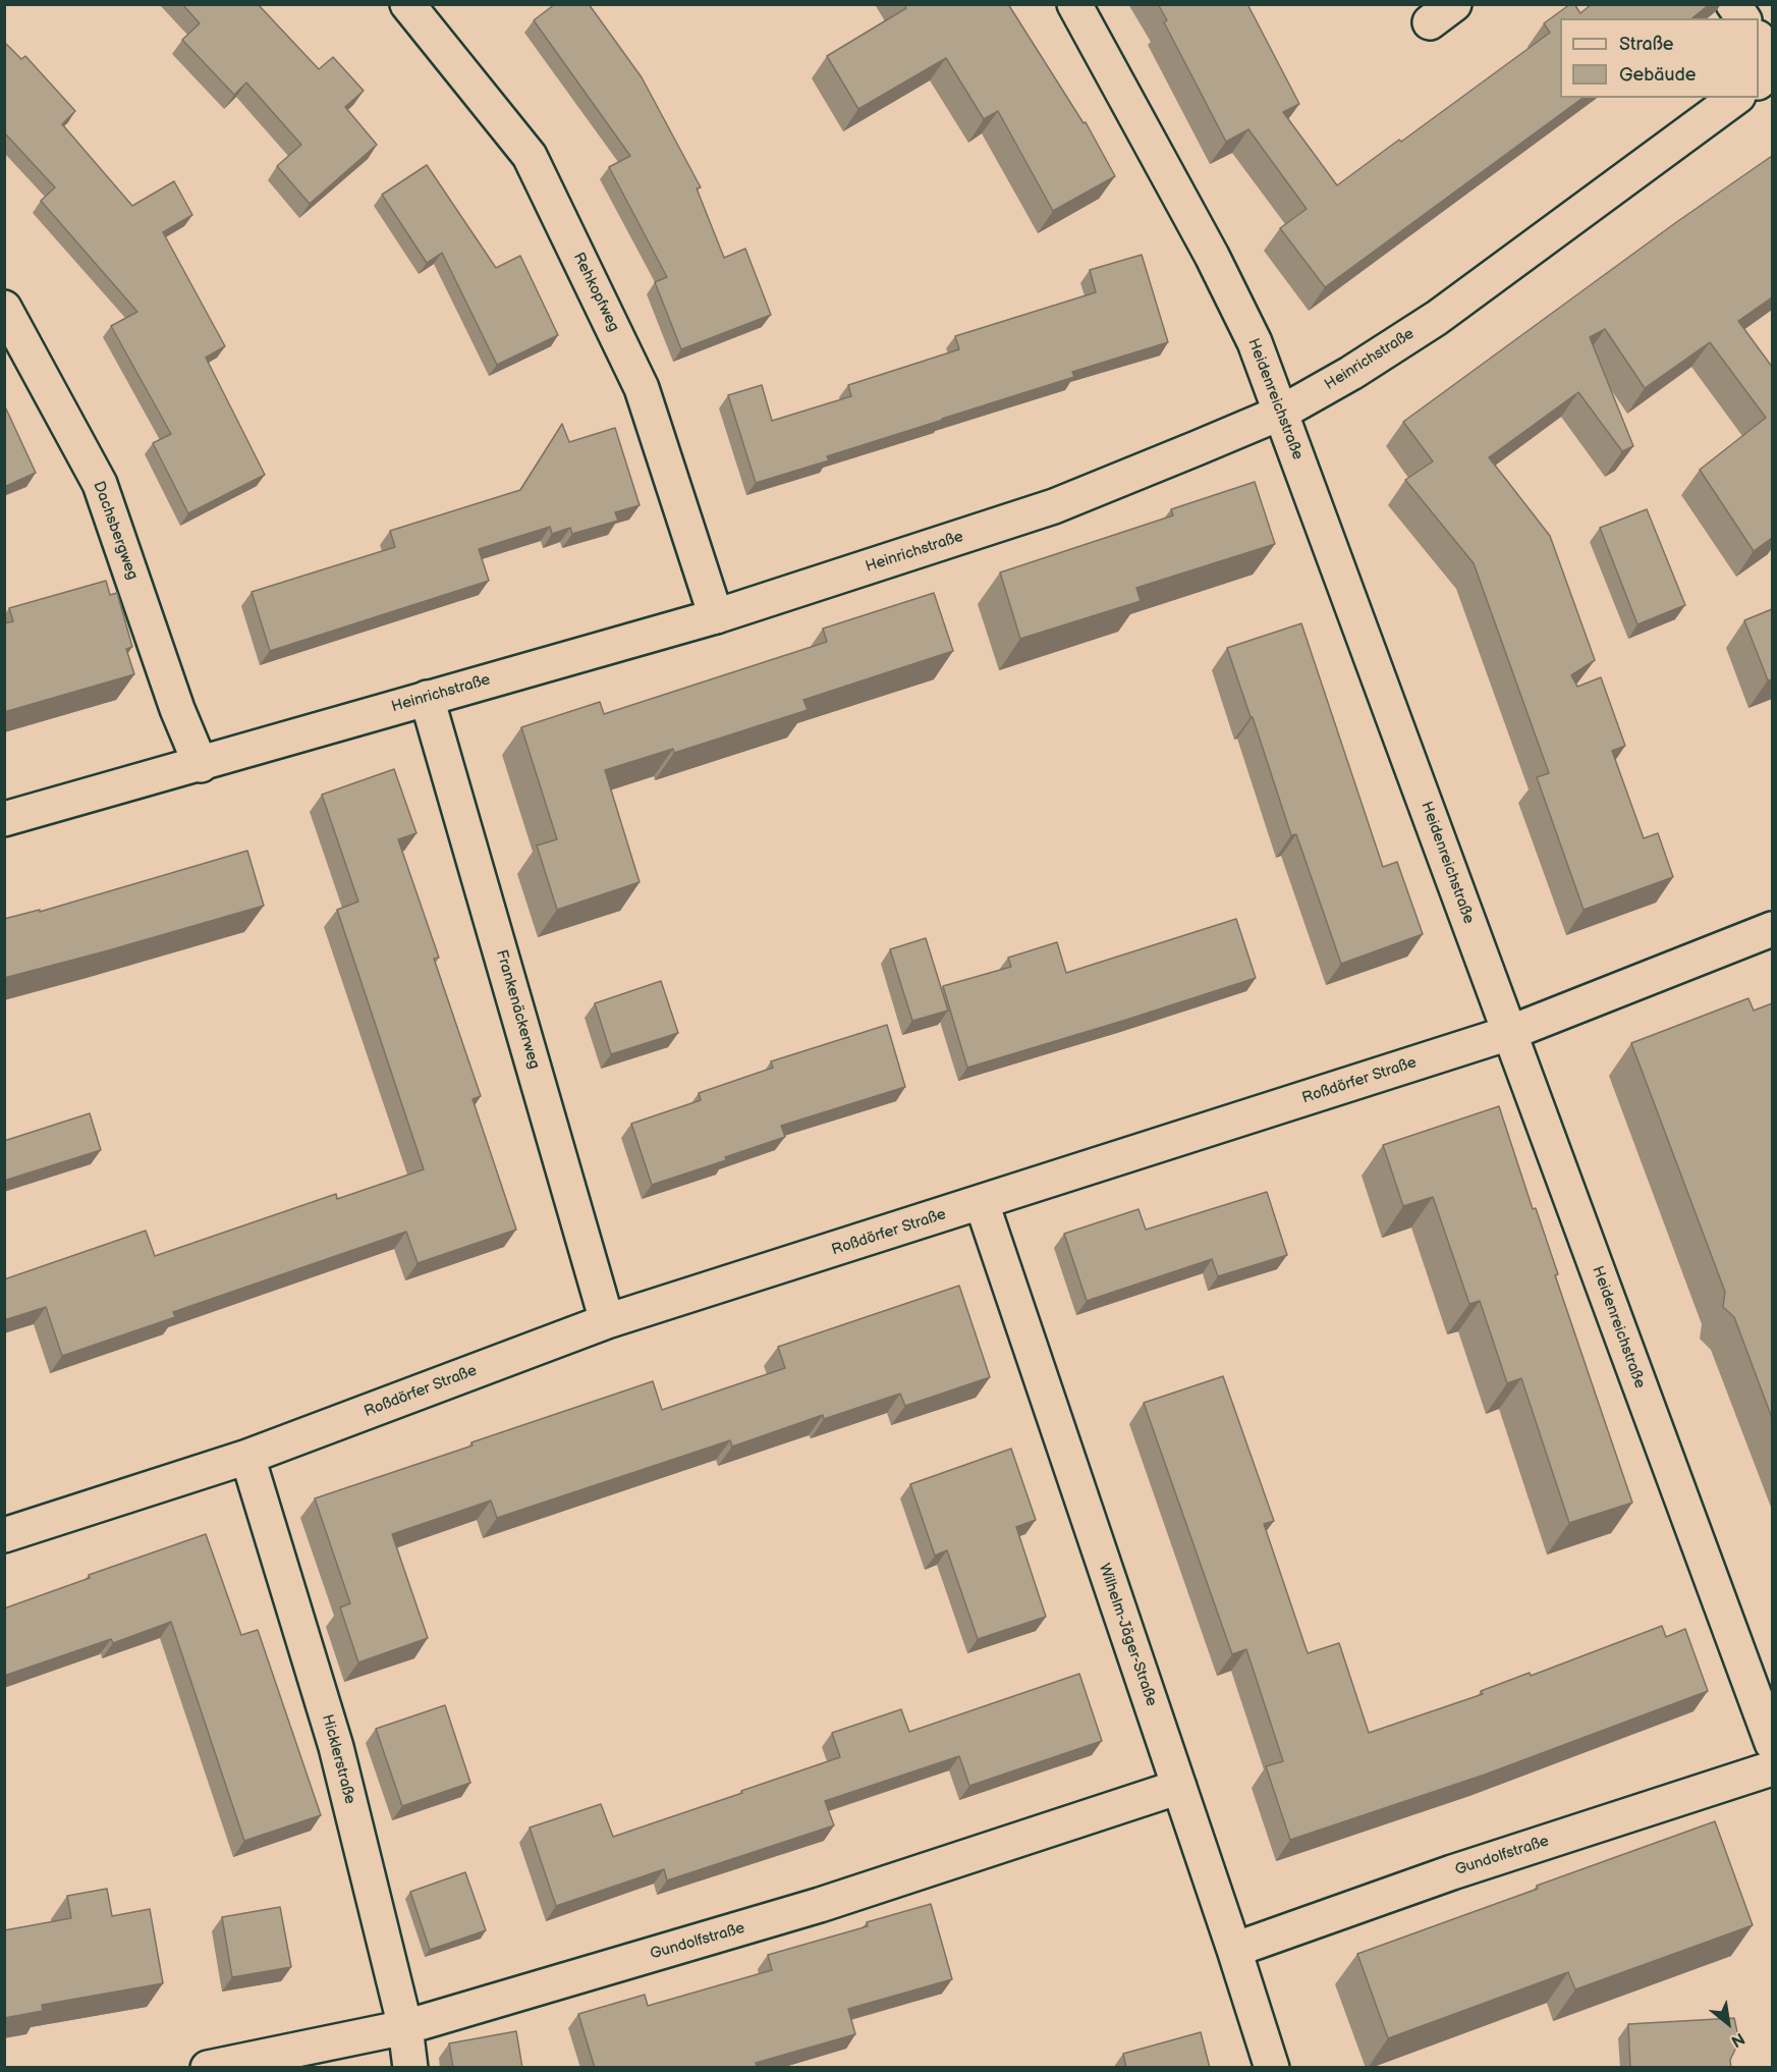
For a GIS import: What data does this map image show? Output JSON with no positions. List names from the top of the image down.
{
  "streets": {
    "street": [
      "Rehkopfweg",
      "Heinrichstraße",
      "Heidenreichstraße",
      "Dachsbergweg",
      "Frankenäckerweg",
      "Roßdörfer Straße",
      "Wilhelm-Jäger-Straße",
      "Hicklerstraße",
      "Gundolfstraße"
    ]
  },
  "crossings": [
    ["Rehkopfweg", "Heinrichstraße"],
    ["Heinrichstraße", "Heidenreichstraße"],
    ["Heinrichstraße", "Dachsbergweg"],
    ["Heinrichstraße", "Frankenäckerweg"],
    ["Heidenreichstraße", "Roßdörfer Straße"],
    ["Frankenäckerweg", "Roßdörfer Straße"],
    ["Roßdörfer Straße", "Wilhelm-Jäger-Straße"],
    ["Roßdörfer Straße", "Hicklerstraße"],
    ["Wilhelm-Jäger-Straße", "Gundolfstraße"],
    ["Hicklerstraße", "Gundolfstraße"]
  ],
  "legend": ["Straße", "Gebäude"],
  "north": "bottom right"
}
